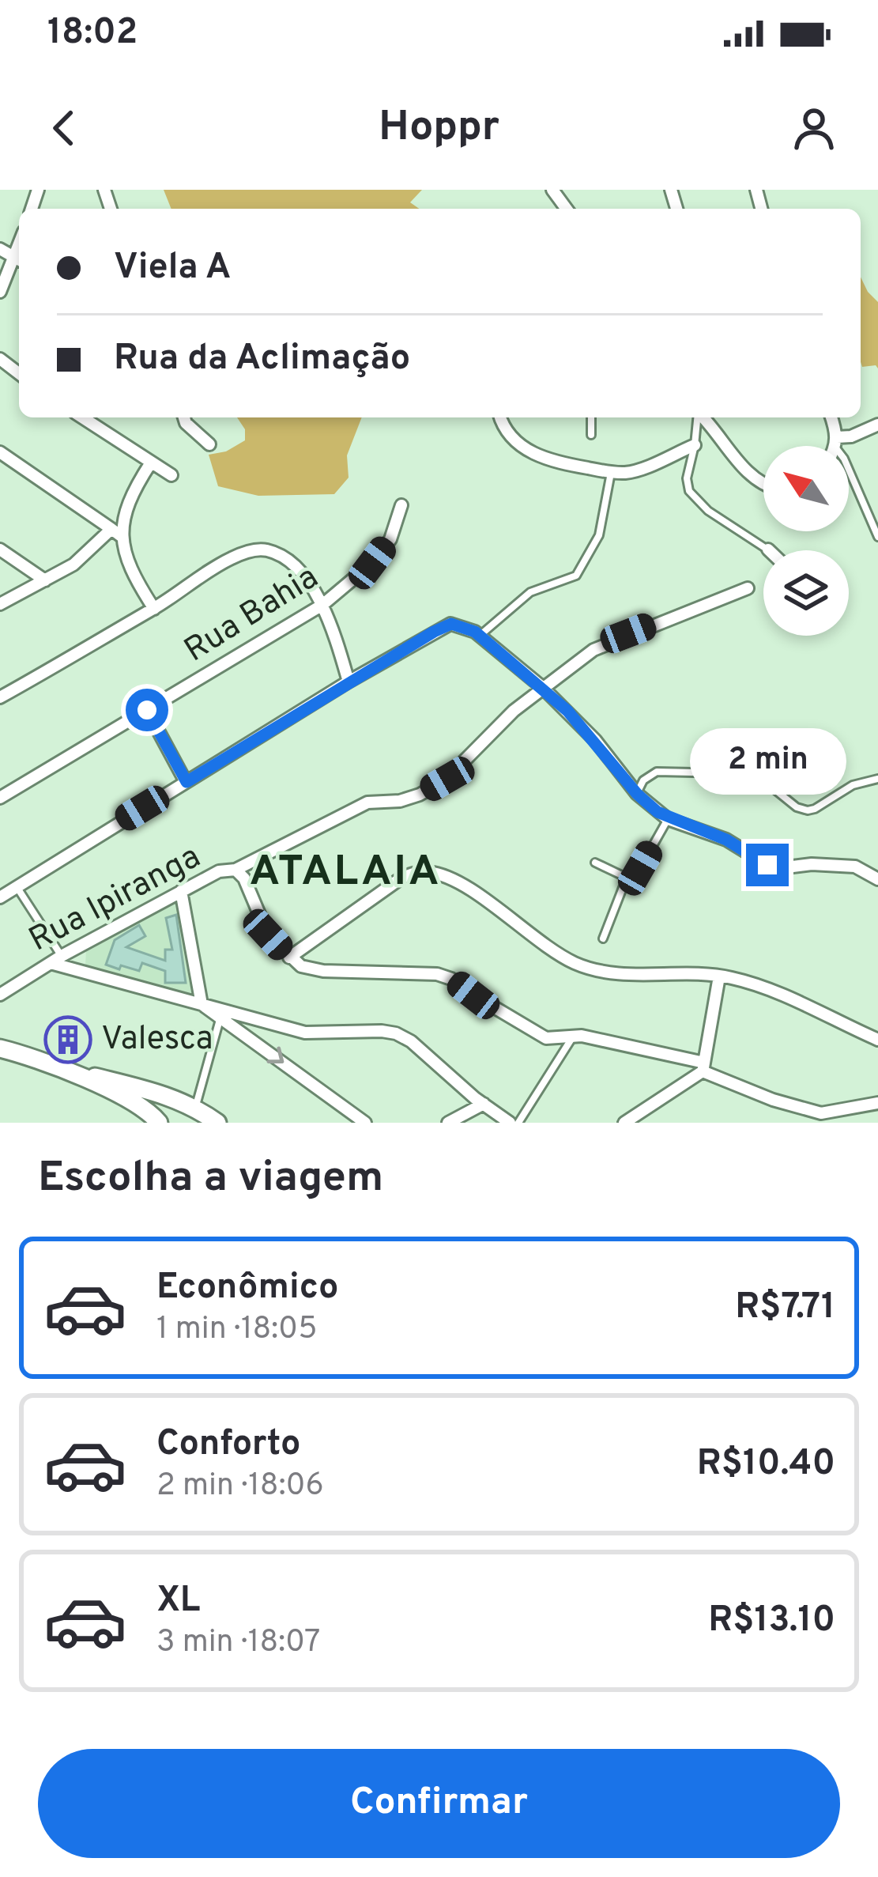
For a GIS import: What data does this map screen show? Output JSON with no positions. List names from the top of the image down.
{
  "streets": {
    "street": ["Rua Bahia", "Rua Ipiranga"]
  },
  "districts": ["ATALAIA"],
  "places": {
    "building": ["Valesca"]
  },
  "north": "top left",
  "page": {
    "status": "18:02",
    "header": "Hoppr",
    "banner": ["Viela A", "Rua da Aclimação"],
    "bubble": "2 min",
    "heading": "Escolha a viagem",
    "list": [
      {
        "name": "Econômico",
        "note": "1 min · 18:05",
        "value": "R$7.71"
      },
      {
        "name": "Conforto",
        "note": "2 min · 18:06",
        "value": "R$10.40"
      },
      {
        "name": "XL",
        "note": "3 min · 18:07",
        "value": "R$13.10"
      }
    ],
    "buttons": "Confirmar"
  }
}
